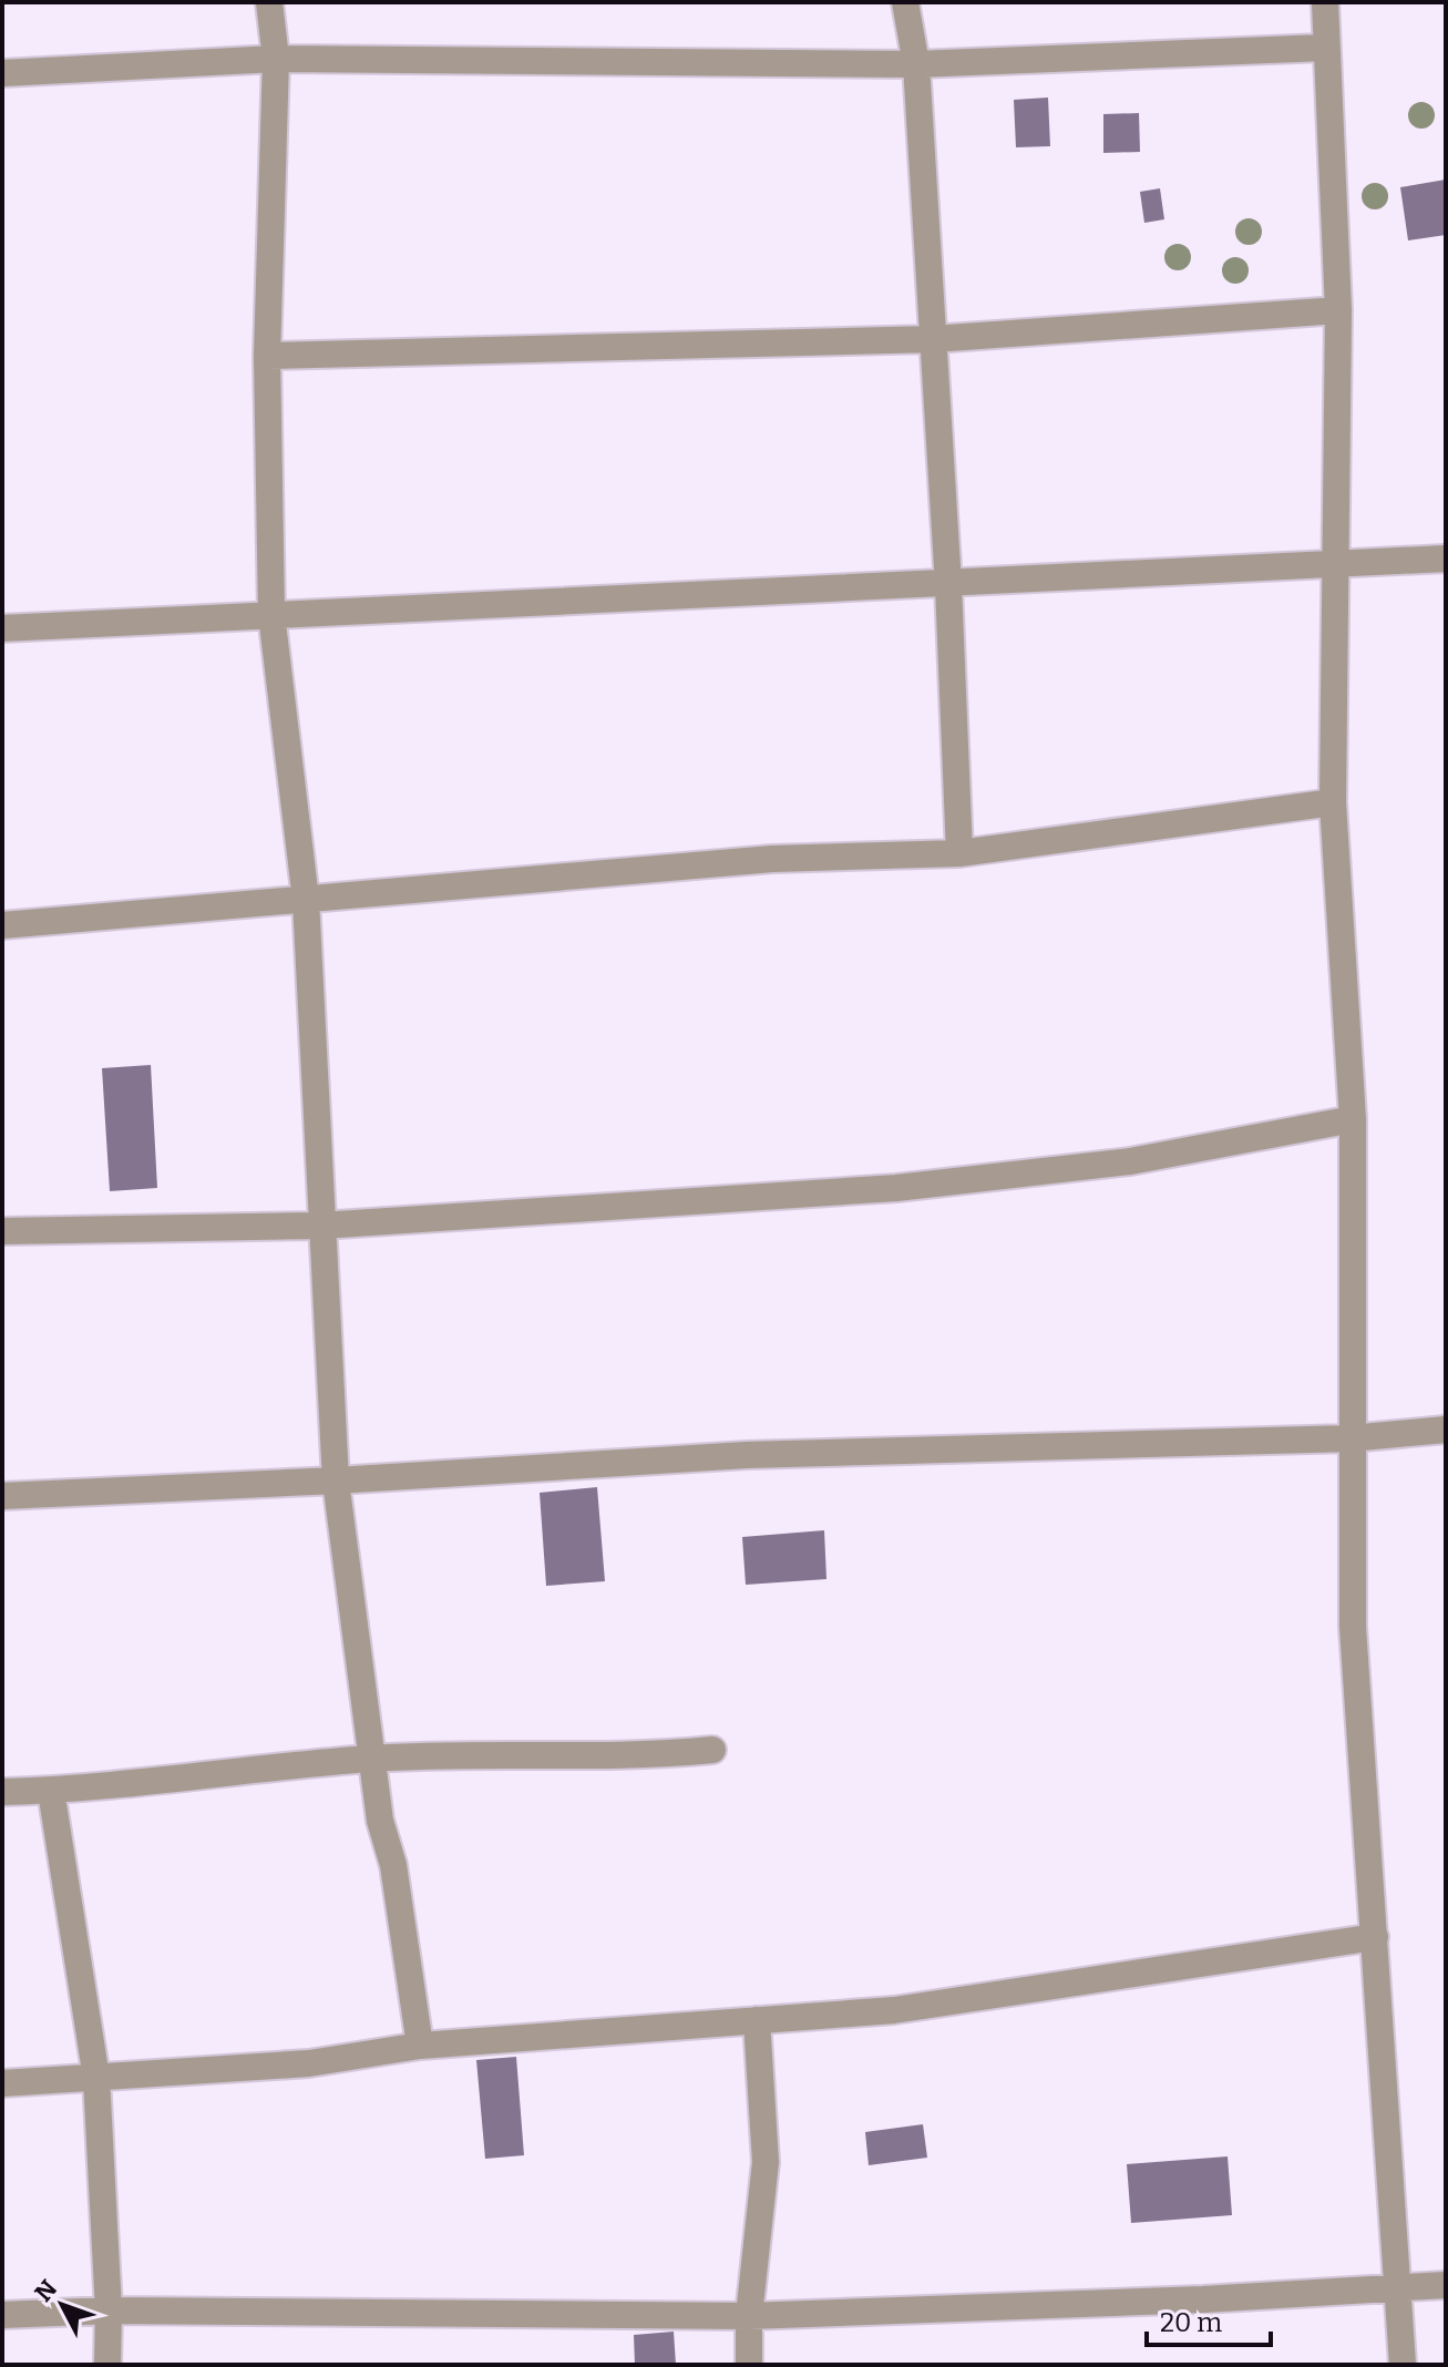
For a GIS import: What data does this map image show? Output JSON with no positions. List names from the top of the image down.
{
  "scale_bar": "20 m",
  "north": "top left"
}
